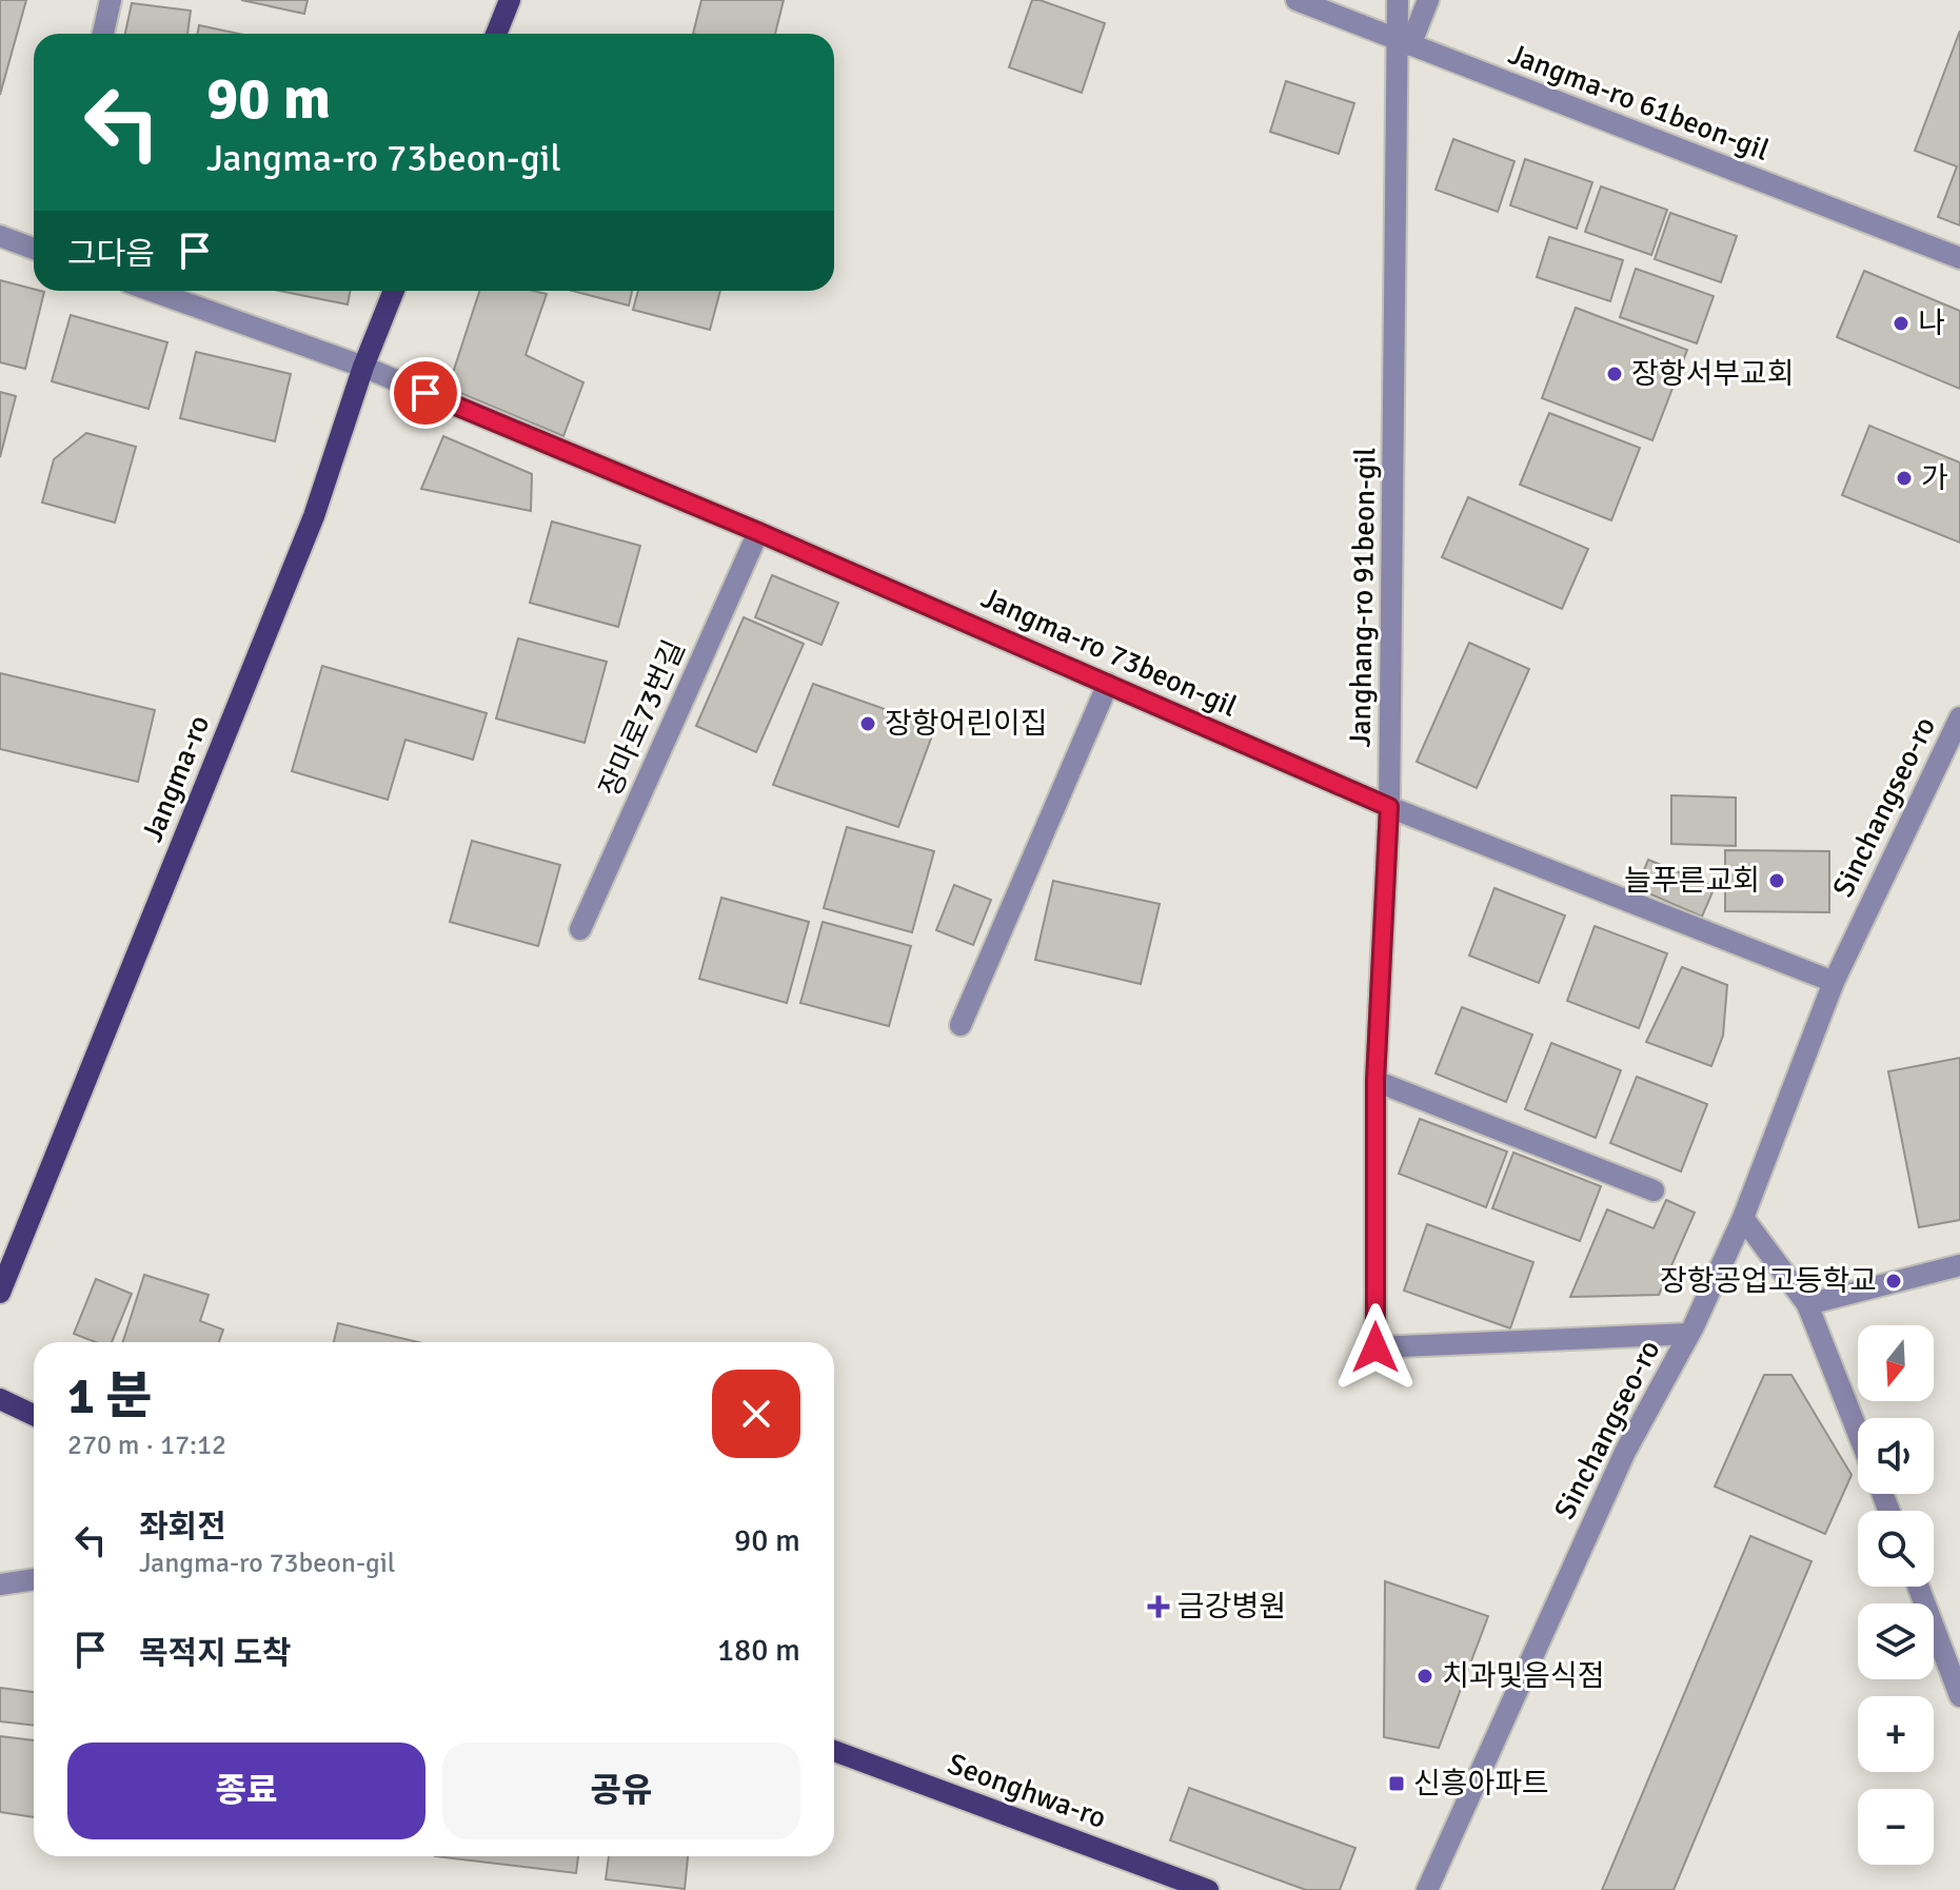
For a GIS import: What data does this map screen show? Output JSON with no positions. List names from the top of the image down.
{
  "streets": {
    "main road": ["Jangma-ro", "Seonghwa-ro"],
    "street": [
      "Jangma-ro 61beon-gil",
      "Janghang-ro 91beon-gil",
      "Jangma-ro 73beon-gil",
      "장마로73번길",
      "Sinchangseo-ro"
    ]
  },
  "crossings": [
    ["Jangma-ro 61beon-gil", "Janghang-ro 91beon-gil"],
    ["Janghang-ro 91beon-gil", "Jangma-ro 73beon-gil"],
    ["Janghang-ro 91beon-gil", "Sinchangseo-ro"],
    ["Jangma-ro 73beon-gil", "장마로73번길"],
    ["Jangma-ro 73beon-gil", "Jangma-ro"],
    ["Jangma-ro 73beon-gil", "Sinchangseo-ro"]
  ],
  "places": {
    "other": [
      "나",
      "장항서부교회",
      "가",
      "장항어린이집",
      "늘푸른교회",
      "장항공업고등학교",
      "치과및음식점"
    ],
    "health": ["금강병원"],
    "transit": ["신흥아파트"]
  },
  "north": "bottom",
  "page": {
    "turn": ["90 m", "Jangma-ro 73beon-gil"],
    "then": "그다음",
    "map_buttons": ["+", "−"],
    "heading": ["1 분", "270 m · 17:12"],
    "list": [
      {
        "name": "좌회전",
        "note": "Jangma-ro 73beon-gil",
        "value": "90 m"
      },
      {
        "name": "목적지 도착",
        "value": "180 m"
      }
    ],
    "buttons": ["종료", "공유"]
  }
}
